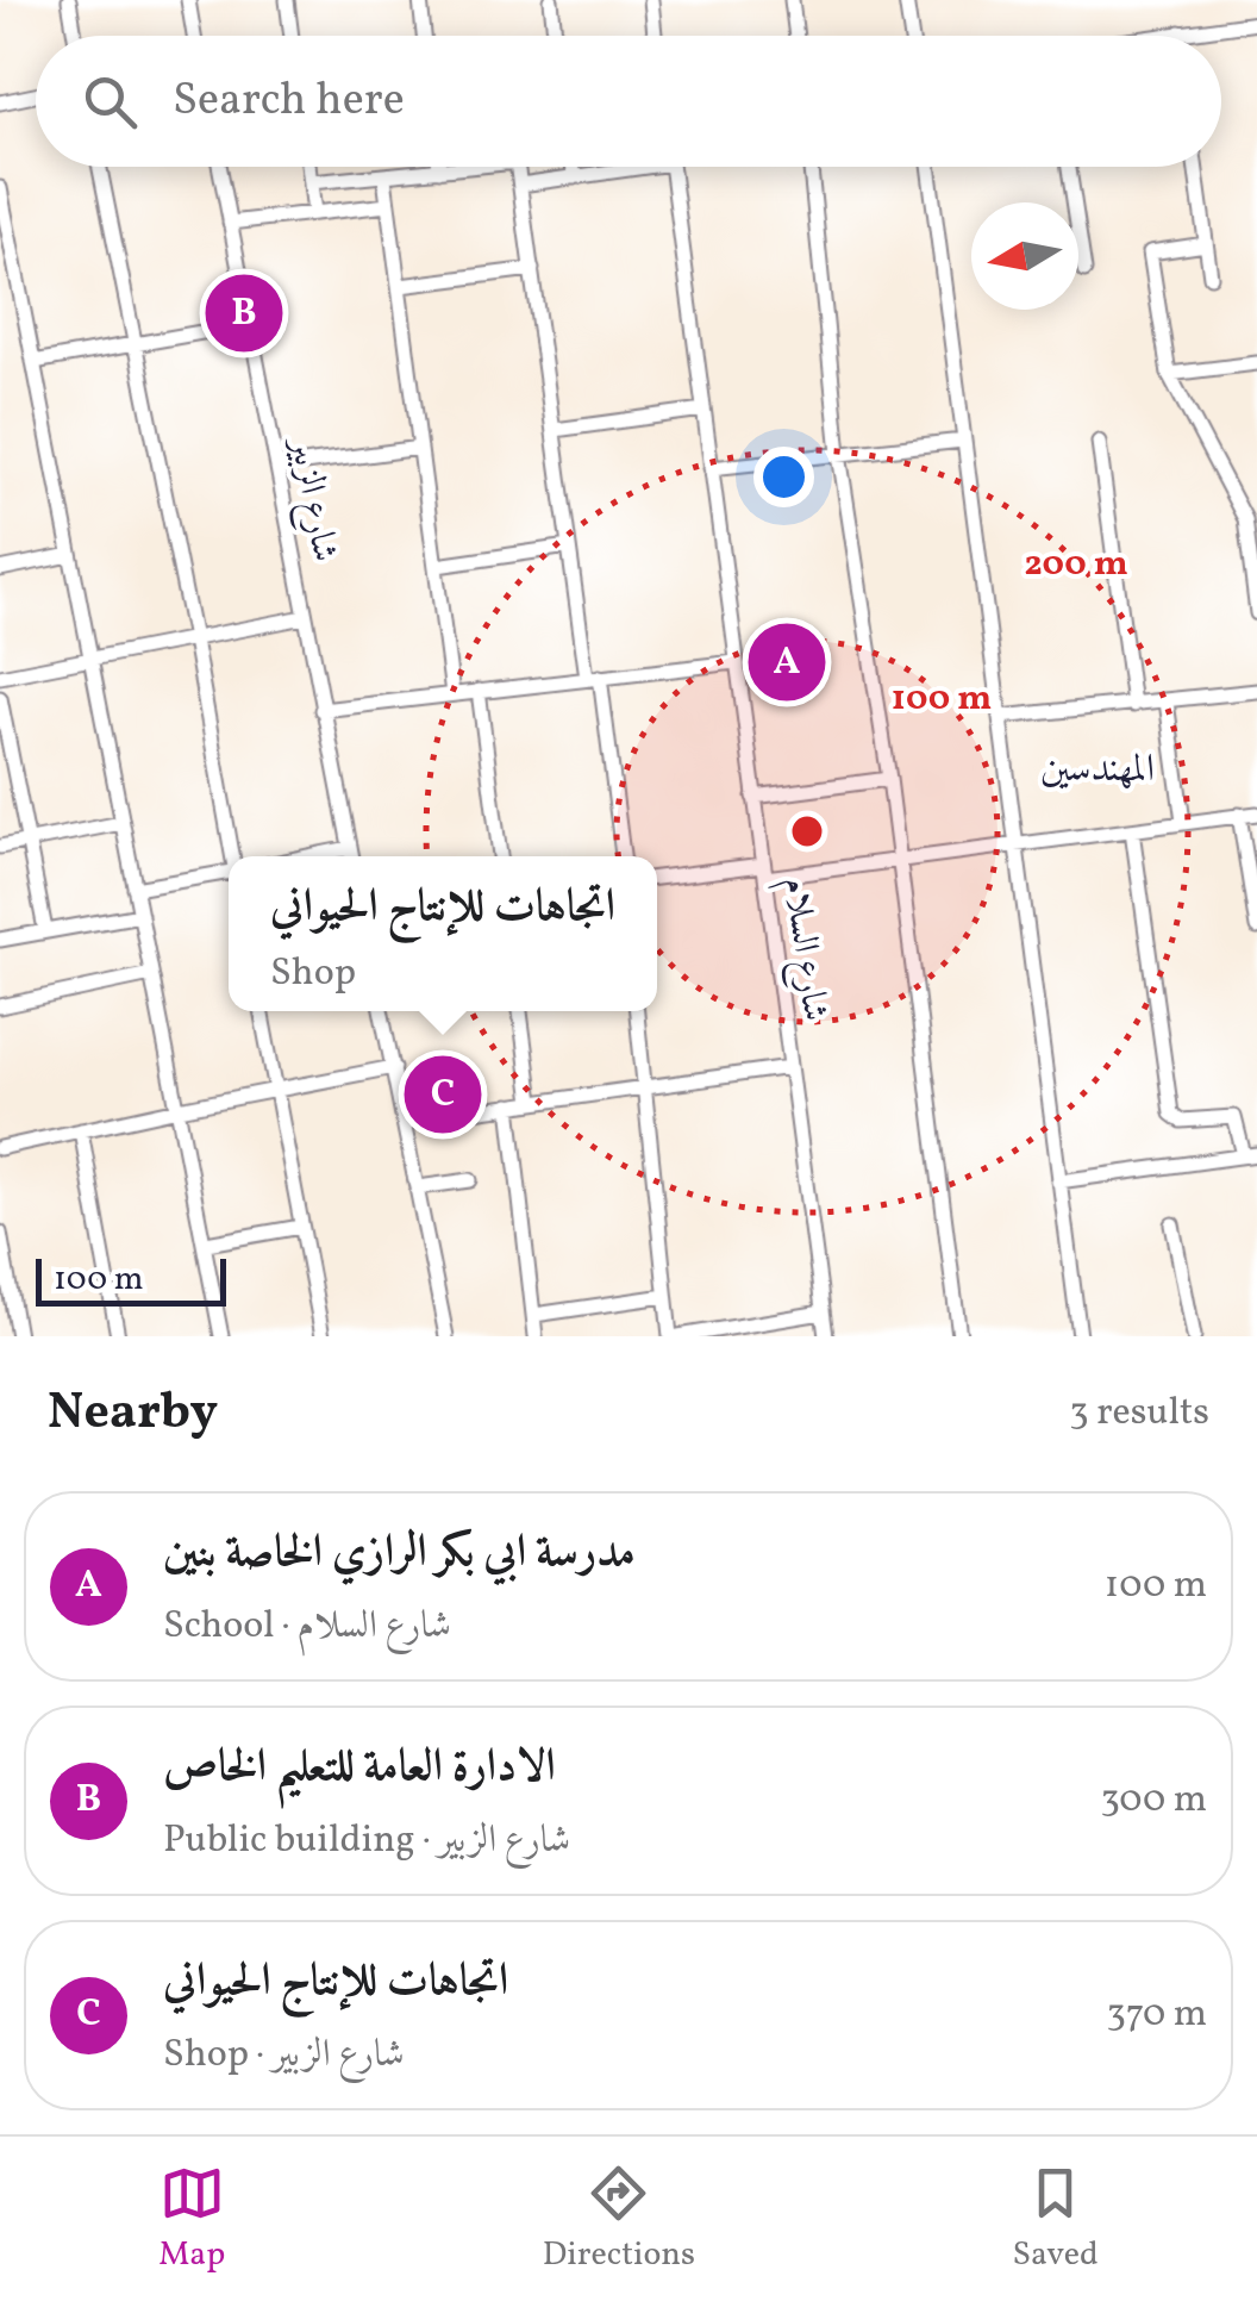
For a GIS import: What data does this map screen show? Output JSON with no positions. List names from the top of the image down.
{
  "streets": {
    "street": ["شارع الزبير", "شارع السلام"]
  },
  "districts": ["المهندسين"],
  "scale_bar": "100 m",
  "north": "left",
  "page": {
    "search": "Search here",
    "pins": ["B", "A", "C"],
    "popup": ["اتجاهات للإنتاج الحيواني", "Shop"],
    "scale": "100 m",
    "heading": ["Nearby", "3 results"],
    "list": [
      {
        "mark": "A",
        "name": "مدرسة ابي بكر الرازي الخاصة بنين",
        "note": "School · شارع السلام",
        "value": "100 m"
      },
      {
        "mark": "B",
        "name": "الادارة العامة للتعليم الخاص",
        "note": "Public building · شارع الزبير",
        "value": "300 m"
      },
      {
        "mark": "C",
        "name": "اتجاهات للإنتاج الحيواني",
        "note": "Shop · شارع الزبير",
        "value": "370 m"
      }
    ],
    "nav": ["Map", "Directions", "Saved"]
  },
  "rings": ["200 m", "100 m"]
}
